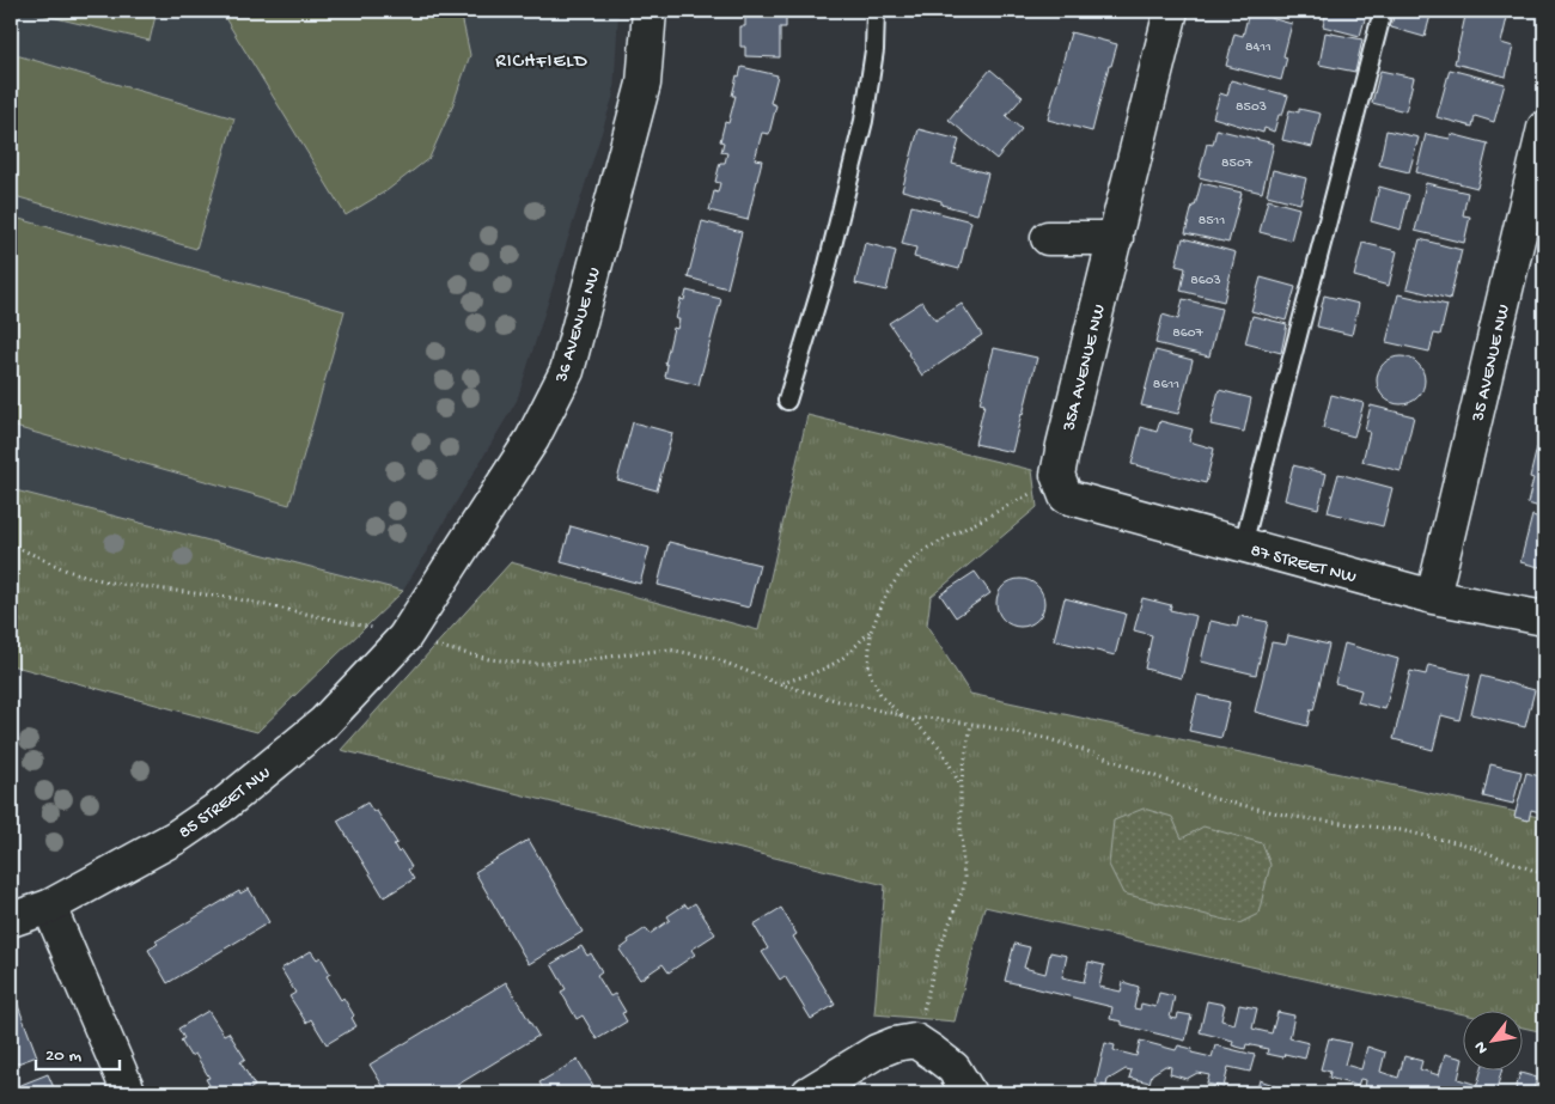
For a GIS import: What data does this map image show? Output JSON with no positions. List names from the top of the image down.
{
  "streets": {
    "street": [
      "36 AVENUE NW",
      "35 AVENUE NW",
      "35A AVENUE NW",
      "87 STREET NW",
      "85 STREET NW"
    ]
  },
  "crossings": [
    ["36 AVENUE NW", "85 STREET NW"],
    ["35 AVENUE NW", "87 STREET NW"],
    ["35A AVENUE NW", "87 STREET NW"]
  ],
  "districts": ["RICHFIELD"],
  "house_numbers": [
    "8411",
    "8503",
    "8507",
    "8511",
    "8603",
    "8607",
    "8611"
  ],
  "scale_bar": "20 m",
  "north": "bottom left"
}
